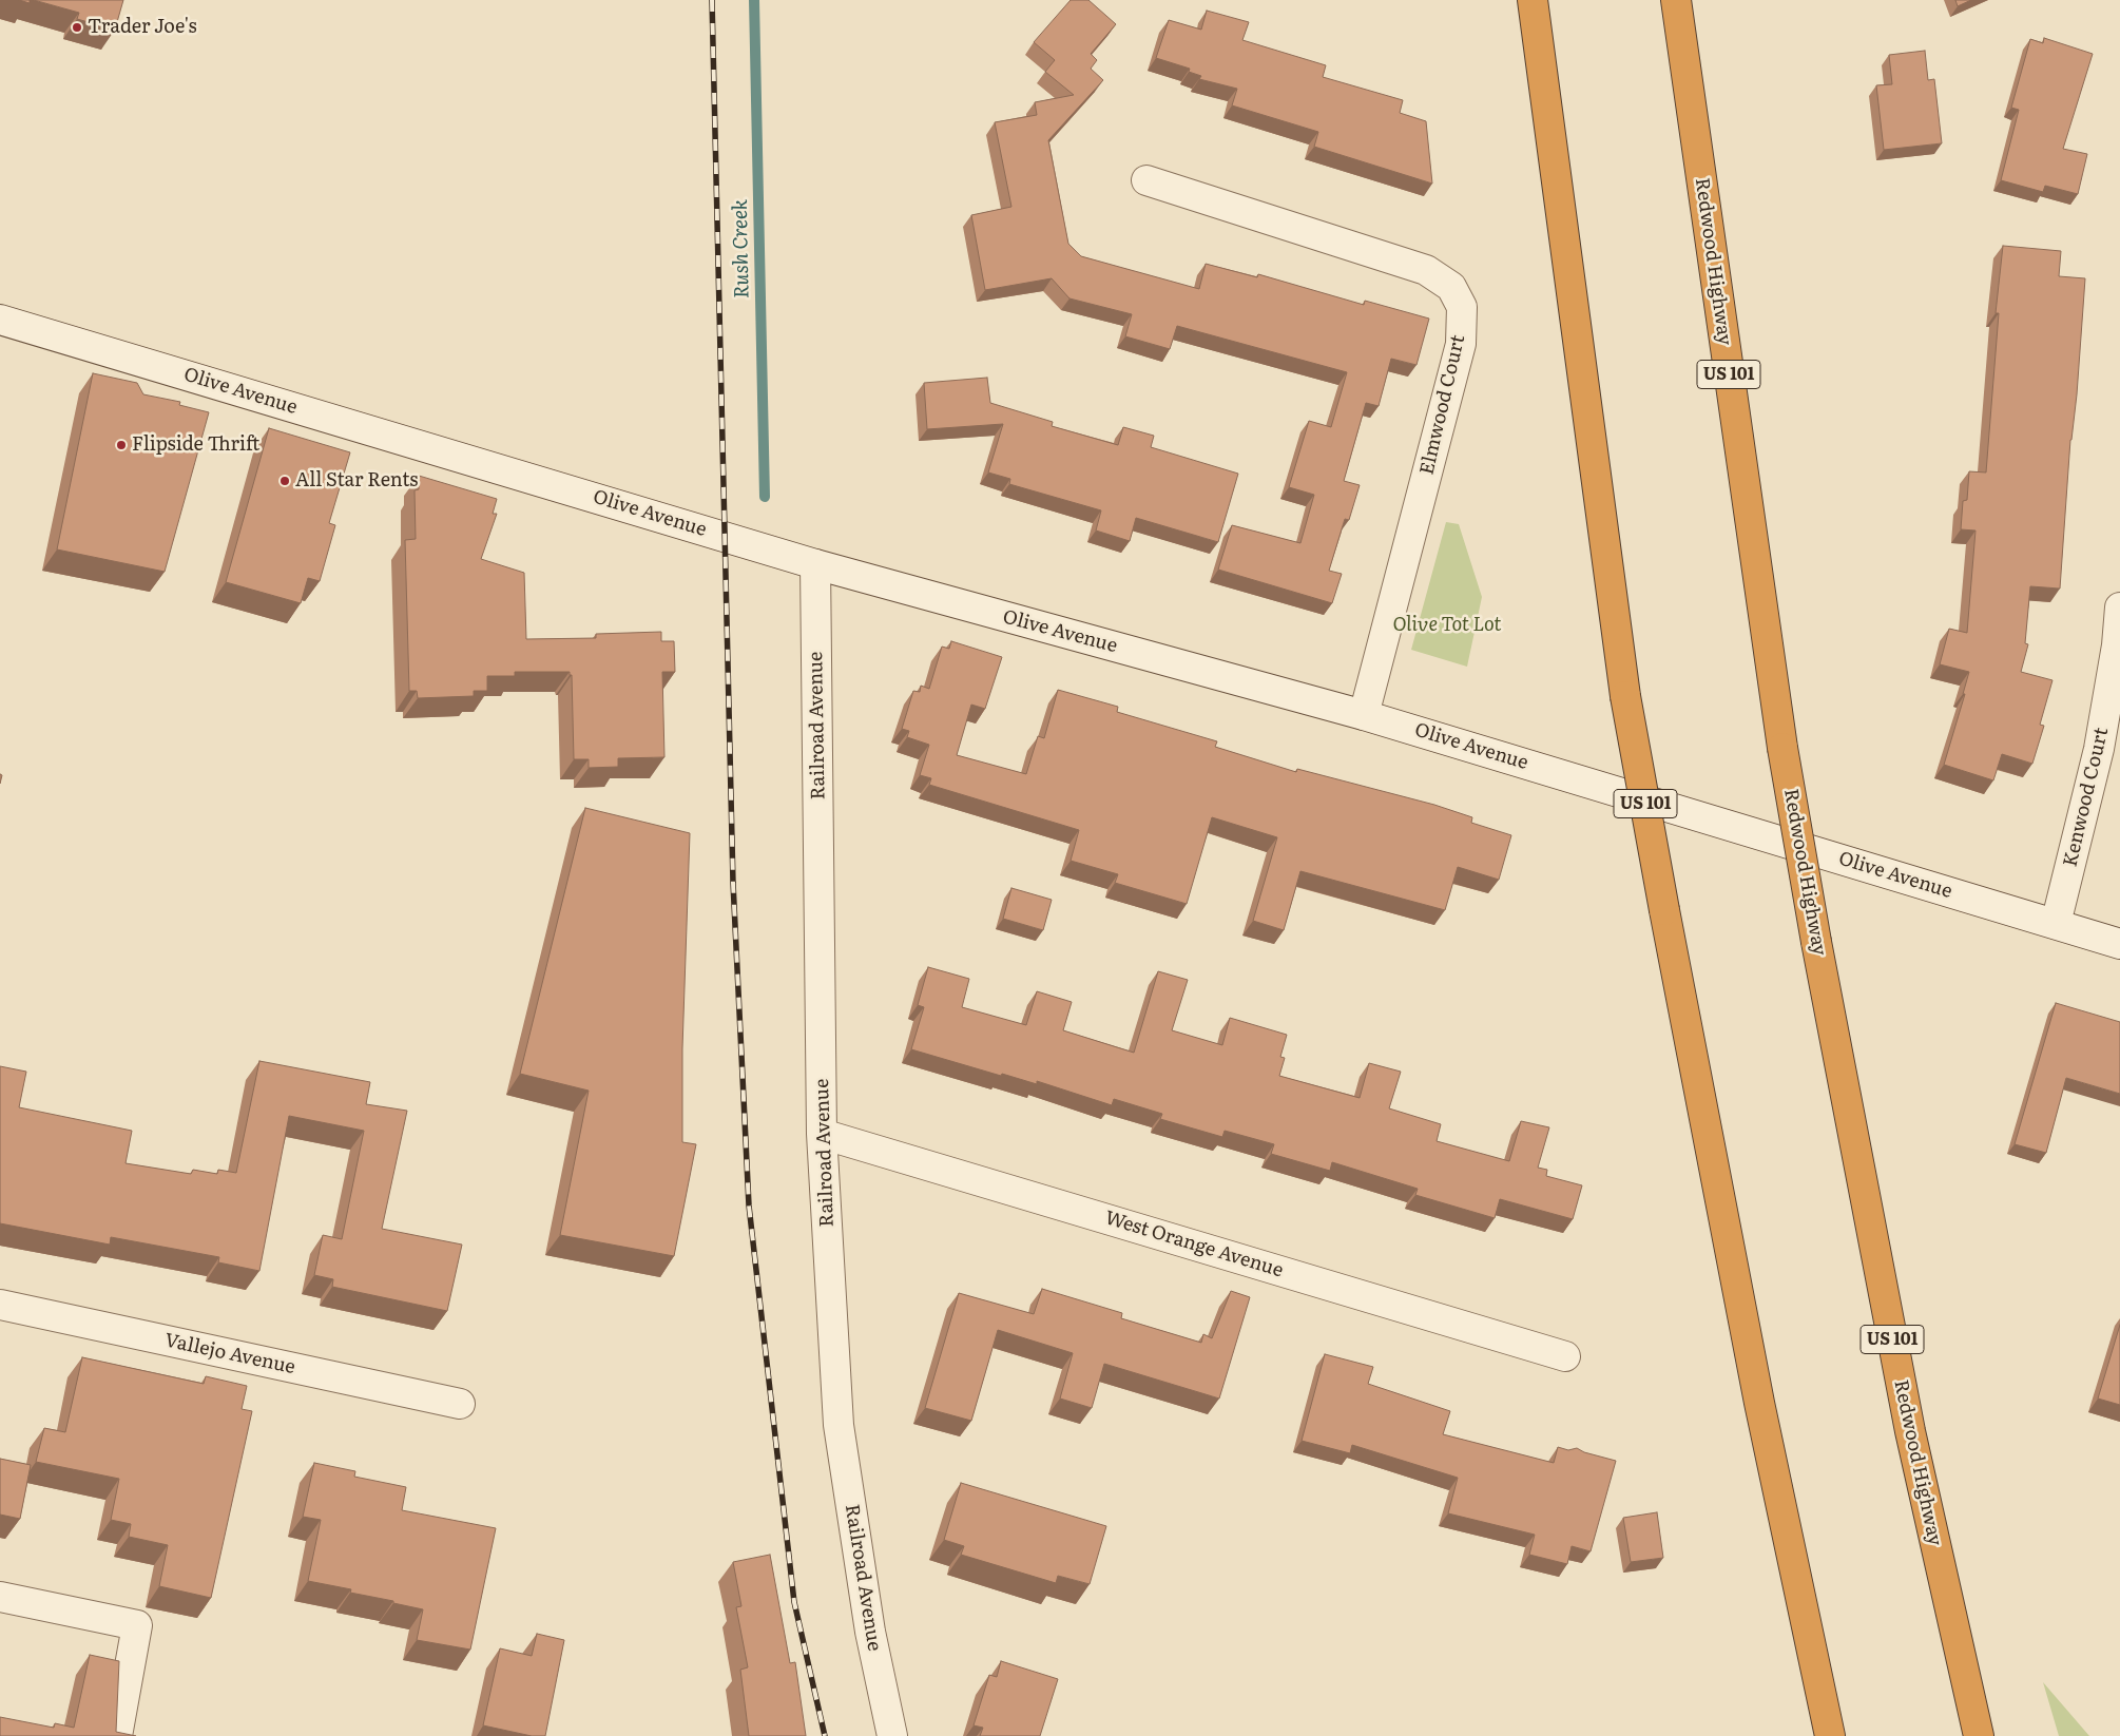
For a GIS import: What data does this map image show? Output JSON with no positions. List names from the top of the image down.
{
  "streets": {
    "highway": ["Redwood Highway", "US 101"],
    "street": [
      "Olive Avenue",
      "Elmwood Court",
      "Railroad Avenue",
      "Kenwood Court",
      "West Orange Avenue",
      "Vallejo Avenue"
    ]
  },
  "crossings": [
    ["Olive Avenue", "Elmwood Court"],
    ["Olive Avenue", "Railroad Avenue"],
    ["Olive Avenue", "Kenwood Court"],
    ["Railroad Avenue", "West Orange Avenue"]
  ],
  "water": ["Rush Creek"],
  "parks": ["Olive Tot Lot"],
  "places": ["Trader Joe's", "Flipside Thrift", "All Star Rents"]
}
